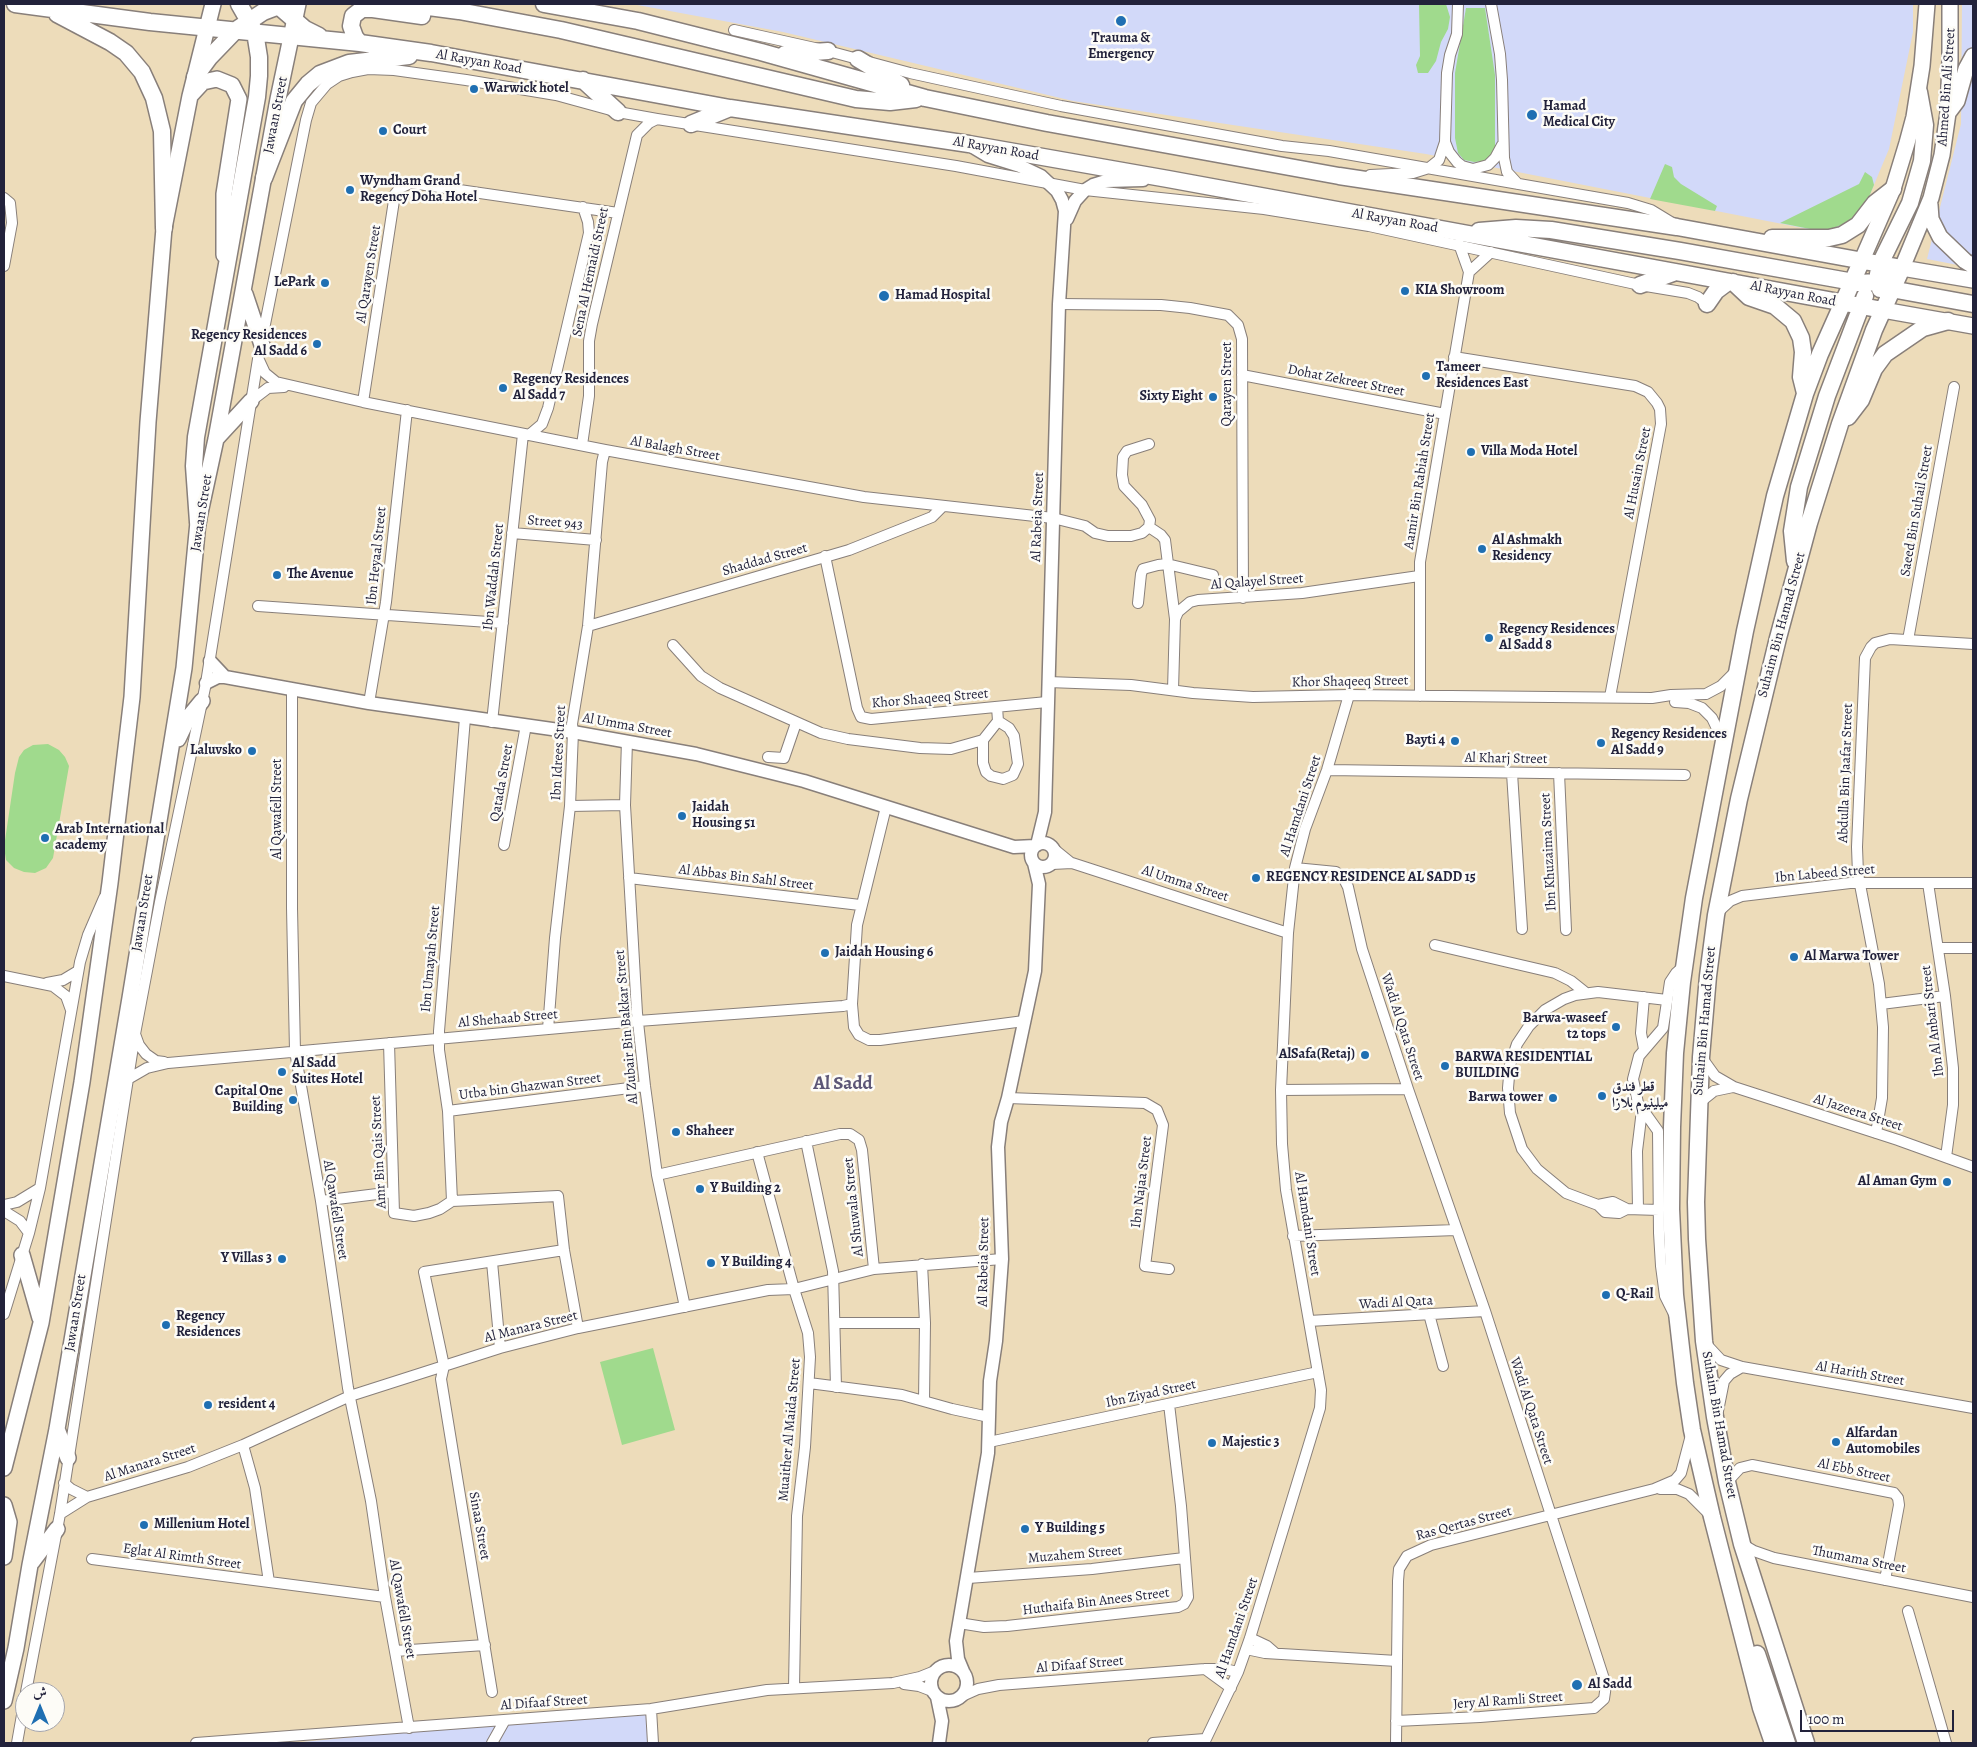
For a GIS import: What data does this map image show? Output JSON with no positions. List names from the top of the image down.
{
  "streets": {
    "highway": ["Al Rayyan Road", "Ahmed Bin Ali Street", "Suhaim Bin Hamad Street"],
    "main road": ["Jawaan Street"],
    "street": [
      "Sena Al Hemaidi Street",
      "Al Qarayen Street",
      "Dohat Zekreet Street",
      "Qarayen Street",
      "Al Balagh Street",
      "Al Husain Street",
      "Aamir Bin Rabiah Street",
      "Saeed Bin Suhail Street",
      "Al Rabeia Street",
      "Street 943",
      "Ibn Heyaal Street",
      "Shaddad Street",
      "Ibn Waddah Street",
      "Al Qalayel Street",
      "Khor Shaqeeq Street",
      "Al Umma Street",
      "Ibn Idrees Street",
      "Al Kharj Street",
      "Abdulla Bin Jaafar Street",
      "Qatada Street",
      "Al Hamdani Street",
      "Al Qawafell Street",
      "Ibn Khuzaima Street",
      "Ibn Labeed Street",
      "Al Abbas Bin Sahl Street",
      "Ibn Umayah Street",
      "Al Shehaab Street",
      "Ibn Al Anbari Street",
      "Al Zubair Bin Bakkar Street",
      "Wadi Al Qata Street",
      "Utba bin Ghazwan Street",
      "Al Jazeera Street",
      "Amr Bin Qais Street",
      "Ibn Najaa Street",
      "Al Shuwala Street",
      "Wadi Al Qata",
      "Al Manara Street",
      "Al Harith Street",
      "Ibn Ziyad Street",
      "Muaither Al Maida Street",
      "Al Ebb Street",
      "Ras Qertas Street",
      "Sinaa Street",
      "Muzahem Street",
      "Eglat Al Rimth Street",
      "Thumama Street",
      "Huthaifa Bin Anees Street",
      "Al Difaaf Street",
      "Jery Al Ramli Street"
    ]
  },
  "crossings": [
    ["Al Rayyan Road", "Jawaan Street"],
    ["Al Rayyan Road", "Aamir Bin Rabiah Street"],
    ["Al Rayyan Road", "Al Rabeia Street"],
    ["Al Rayyan Road", "Suhaim Bin Hamad Street"],
    ["Ahmed Bin Ali Street", "Suhaim Bin Hamad Street"],
    ["Jawaan Street", "Al Balagh Street"],
    ["Jawaan Street", "Al Umma Street"],
    ["Jawaan Street", "Al Shehaab Street"],
    ["Jawaan Street", "Al Manara Street"],
    ["Sena Al Hemaidi Street", "Al Qarayen Street"],
    ["Sena Al Hemaidi Street", "Al Balagh Street"],
    ["Al Qarayen Street", "Al Balagh Street"],
    ["Dohat Zekreet Street", "Qarayen Street"],
    ["Dohat Zekreet Street", "Aamir Bin Rabiah Street"],
    ["Qarayen Street", "Al Rabeia Street"],
    ["Qarayen Street", "Al Qalayel Street"],
    ["Al Balagh Street", "Al Rabeia Street"],
    ["Al Balagh Street", "Ibn Heyaal Street"],
    ["Al Balagh Street", "Shaddad Street"],
    ["Al Balagh Street", "Ibn Waddah Street"],
    ["Al Balagh Street", "Ibn Idrees Street"],
    ["Al Husain Street", "Aamir Bin Rabiah Street"],
    ["Al Husain Street", "Khor Shaqeeq Street"],
    ["Aamir Bin Rabiah Street", "Al Qalayel Street"],
    ["Aamir Bin Rabiah Street", "Khor Shaqeeq Street"],
    ["Saeed Bin Suhail Street", "Abdulla Bin Jaafar Street"],
    ["Al Rabeia Street", "Khor Shaqeeq Street"],
    ["Al Rabeia Street", "Al Umma Street"],
    ["Al Rabeia Street", "Ibn Najaa Street"],
    ["Al Rabeia Street", "Al Manara Street"],
    ["Al Rabeia Street", "Ibn Ziyad Street"],
    ["Al Rabeia Street", "Muzahem Street"],
    ["Al Rabeia Street", "Huthaifa Bin Anees Street"],
    ["Al Rabeia Street", "Al Difaaf Street"],
    ["Street 943", "Ibn Waddah Street"],
    ["Street 943", "Ibn Idrees Street"],
    ["Ibn Heyaal Street", "Al Umma Street"],
    ["Shaddad Street", "Khor Shaqeeq Street"],
    ["Shaddad Street", "Ibn Idrees Street"],
    ["Ibn Waddah Street", "Al Umma Street"],
    ["Suhaim Bin Hamad Street", "Khor Shaqeeq Street"],
    ["Suhaim Bin Hamad Street", "Ibn Labeed Street"],
    ["Suhaim Bin Hamad Street", "Al Jazeera Street"],
    ["Suhaim Bin Hamad Street", "Al Harith Street"],
    ["Suhaim Bin Hamad Street", "Al Ebb Street"],
    ["Suhaim Bin Hamad Street", "Ras Qertas Street"],
    ["Suhaim Bin Hamad Street", "Thumama Street"],
    ["Khor Shaqeeq Street", "Al Hamdani Street"],
    ["Al Umma Street", "Ibn Idrees Street"],
    ["Al Umma Street", "Qatada Street"],
    ["Al Umma Street", "Al Hamdani Street"],
    ["Al Umma Street", "Al Qawafell Street"],
    ["Al Umma Street", "Ibn Umayah Street"],
    ["Al Umma Street", "Al Zubair Bin Bakkar Street"],
    ["Ibn Idrees Street", "Al Shehaab Street"],
    ["Al Kharj Street", "Al Hamdani Street"],
    ["Al Kharj Street", "Ibn Khuzaima Street"],
    ["Abdulla Bin Jaafar Street", "Ibn Labeed Street"],
    ["Abdulla Bin Jaafar Street", "Al Jazeera Street"],
    ["Al Hamdani Street", "Wadi Al Qata Street"],
    ["Al Hamdani Street", "Wadi Al Qata"],
    ["Al Hamdani Street", "Ibn Ziyad Street"],
    ["Al Hamdani Street", "Al Difaaf Street"],
    ["Al Qawafell Street", "Al Shehaab Street"],
    ["Al Qawafell Street", "Al Manara Street"],
    ["Al Qawafell Street", "Eglat Al Rimth Street"],
    ["Al Qawafell Street", "Al Difaaf Street"],
    ["Ibn Labeed Street", "Ibn Al Anbari Street"],
    ["Al Abbas Bin Sahl Street", "Al Zubair Bin Bakkar Street"],
    ["Ibn Umayah Street", "Al Shehaab Street"],
    ["Ibn Umayah Street", "Utba bin Ghazwan Street"],
    ["Ibn Umayah Street", "Amr Bin Qais Street"],
    ["Al Shehaab Street", "Al Zubair Bin Bakkar Street"],
    ["Al Shehaab Street", "Amr Bin Qais Street"],
    ["Ibn Al Anbari Street", "Al Jazeera Street"],
    ["Al Zubair Bin Bakkar Street", "Utba bin Ghazwan Street"],
    ["Al Zubair Bin Bakkar Street", "Al Shuwala Street"],
    ["Al Zubair Bin Bakkar Street", "Al Manara Street"],
    ["Wadi Al Qata Street", "Wadi Al Qata"],
    ["Wadi Al Qata Street", "Ras Qertas Street"],
    ["Wadi Al Qata Street", "Jery Al Ramli Street"],
    ["Al Shuwala Street", "Al Manara Street"],
    ["Al Shuwala Street", "Muaither Al Maida Street"],
    ["Al Manara Street", "Muaither Al Maida Street"],
    ["Al Manara Street", "Sinaa Street"],
    ["Ibn Ziyad Street", "Huthaifa Bin Anees Street"],
    ["Muaither Al Maida Street", "Al Difaaf Street"],
    ["Al Ebb Street", "Thumama Street"],
    ["Ras Qertas Street", "Jery Al Ramli Street"],
    ["Muzahem Street", "Huthaifa Bin Anees Street"]
  ],
  "districts": ["Al Sadd"],
  "places": [
    "Trauma & Emergency",
    "Warwick hotel",
    "Hamad Medical City",
    "Court",
    "Wyndham Grand Regency Doha Hotel",
    "LePark",
    "KIA Showroom",
    "Hamad Hospital",
    "Regency Residences Al Sadd 6",
    "Tameer Residences East",
    "Regency Residences Al Sadd 7",
    "Sixty Eight",
    "Villa Moda Hotel",
    "Al Ashmakh Residency",
    "The Avenue",
    "Regency Residences Al Sadd 8",
    "Bayti 4",
    "Regency Residences Al Sadd 9",
    "Laluvsko",
    "Jaidah Housing 51",
    "Arab International academy",
    "REGENCY RESIDENCE AL SADD 15",
    "Jaidah Housing 6",
    "Al Marwa Tower",
    "Barwa-waseef t2 tops",
    "AlSafa(Retaj)",
    "BARWA RESIDENTIAL BUILDING",
    "Al Sadd Suites Hotel",
    "قطر فندق ميلينيوم بلازا",
    "Barwa tower",
    "Capital One Building",
    "Shaheer",
    "Al Aman Gym",
    "Y Building 2",
    "Y Villas 3",
    "Y Building 4",
    "Q-Rail",
    "Regency Residences",
    "resident 4",
    "Alfardan Automobiles",
    "Majestic 3",
    "Millenium Hotel",
    "Y Building 5",
    "Al Sadd"
  ],
  "scale_bar": "100 m",
  "north": "top"
}
